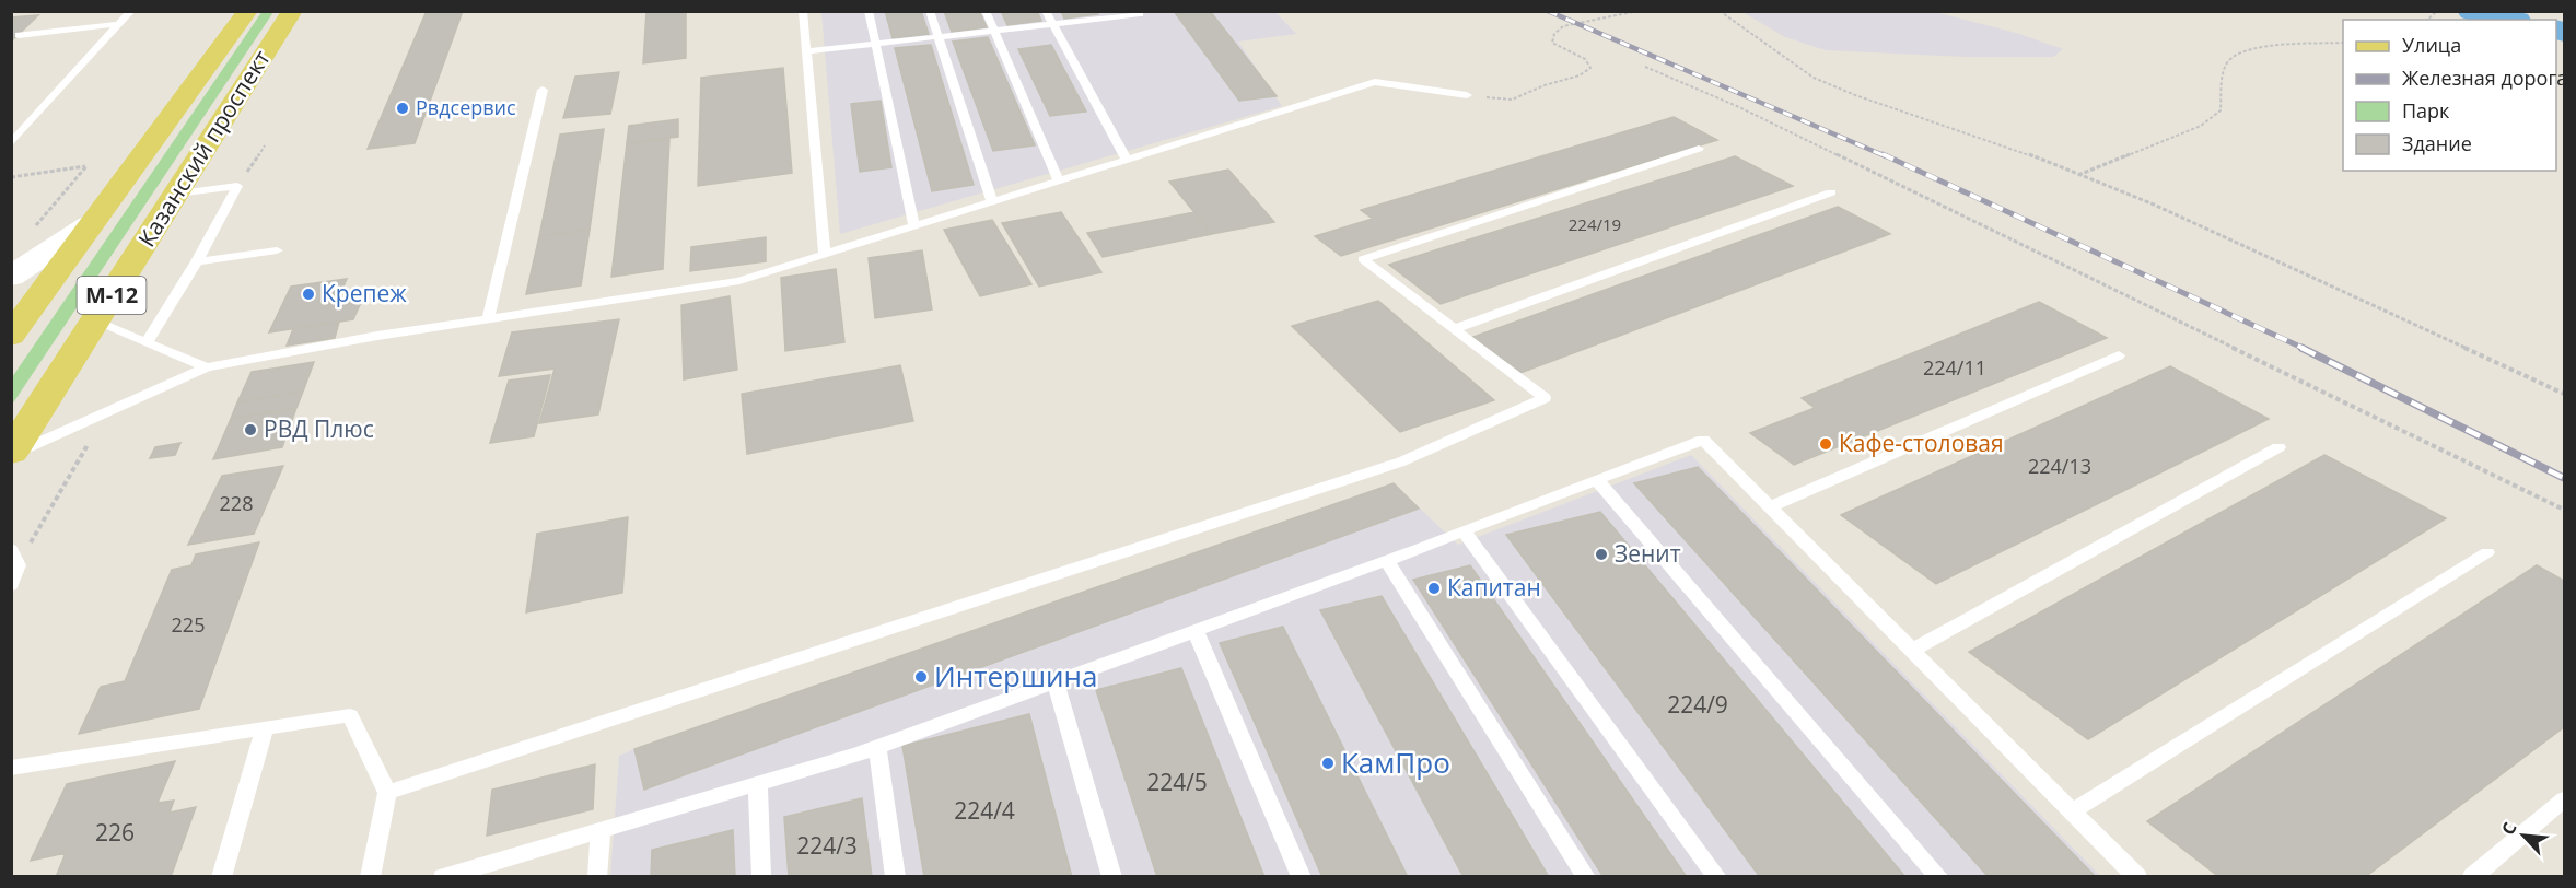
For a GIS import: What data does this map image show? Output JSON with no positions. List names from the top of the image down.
{
  "streets": {
    "main road": ["Казанский проспект", "М-12"]
  },
  "places": [
    "Рвдсервис",
    "Крепеж",
    "РВД Плюс",
    "Кафе-столовая",
    "Зенит",
    "Капитан",
    "Интершина",
    "КамПро"
  ],
  "house_numbers": [
    "224/19",
    "224/11",
    "224/13",
    "228",
    "225",
    "224/9",
    "224/5",
    "224/4",
    "226",
    "224/3"
  ],
  "legend": [
    "Улица",
    "Железная дорога",
    "Парк",
    "Здание"
  ],
  "north": "top left"
}
